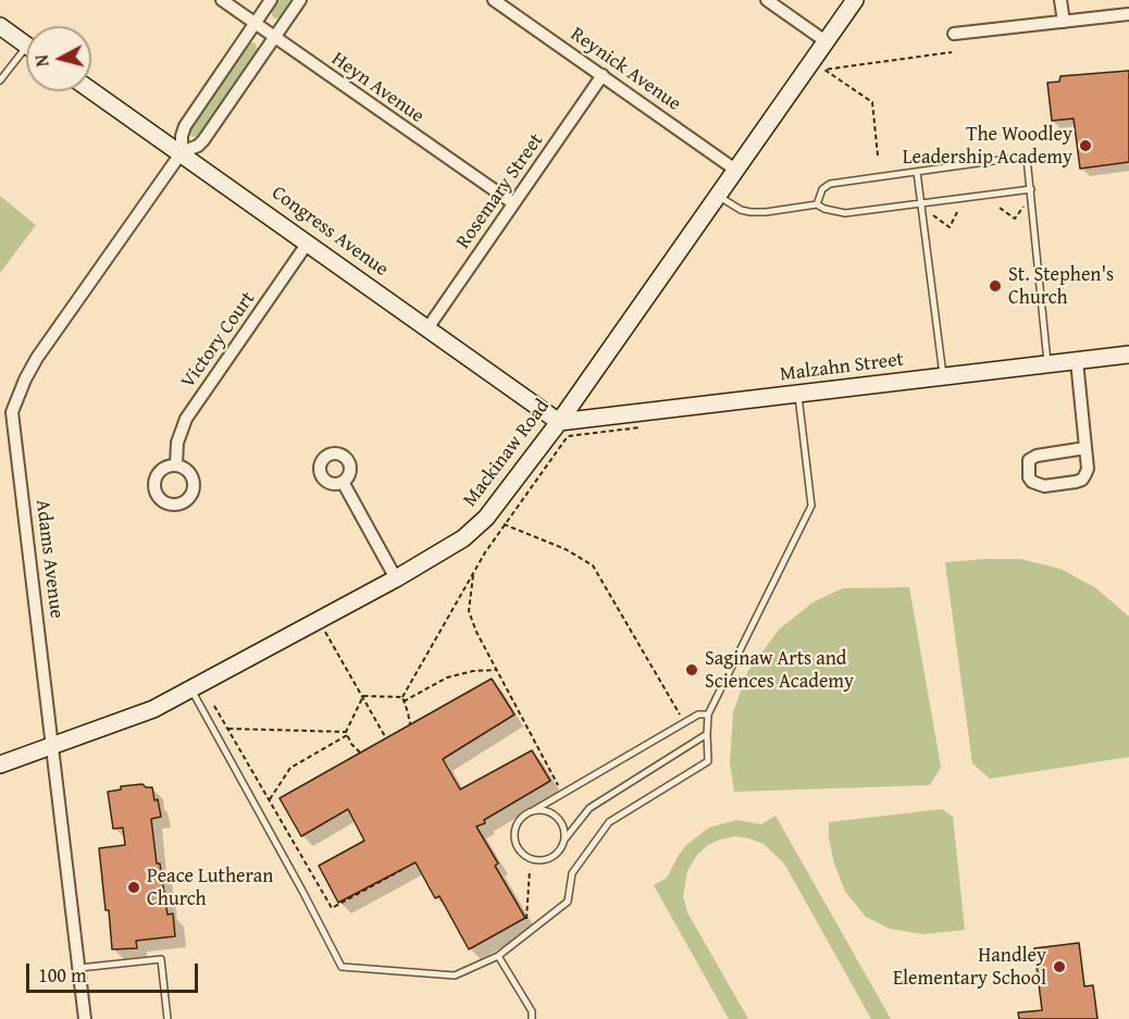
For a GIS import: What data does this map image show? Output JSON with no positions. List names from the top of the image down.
{
  "streets": {
    "street": [
      "Reynick Avenue",
      "Heyn Avenue",
      "Rosemary Street",
      "Congress Avenue",
      "Victory Court",
      "Malzahn Street",
      "Mackinaw Road",
      "Adams Avenue"
    ]
  },
  "crossings": [
    ["Reynick Avenue", "Rosemary Street"],
    ["Reynick Avenue", "Mackinaw Road"],
    ["Heyn Avenue", "Rosemary Street"],
    ["Rosemary Street", "Congress Avenue"],
    ["Congress Avenue", "Victory Court"],
    ["Congress Avenue", "Malzahn Street"],
    ["Congress Avenue", "Mackinaw Road"],
    ["Congress Avenue", "Adams Avenue"],
    ["Malzahn Street", "Mackinaw Road"],
    ["Mackinaw Road", "Adams Avenue"]
  ],
  "places": [
    "The Woodley Leadership Academy",
    "St. Stephen's Church",
    "Saginaw Arts and Sciences Academy",
    "Peace Lutheran Church",
    "Handley Elementary School"
  ],
  "scale_bar": "100 m",
  "north": "left"
}
